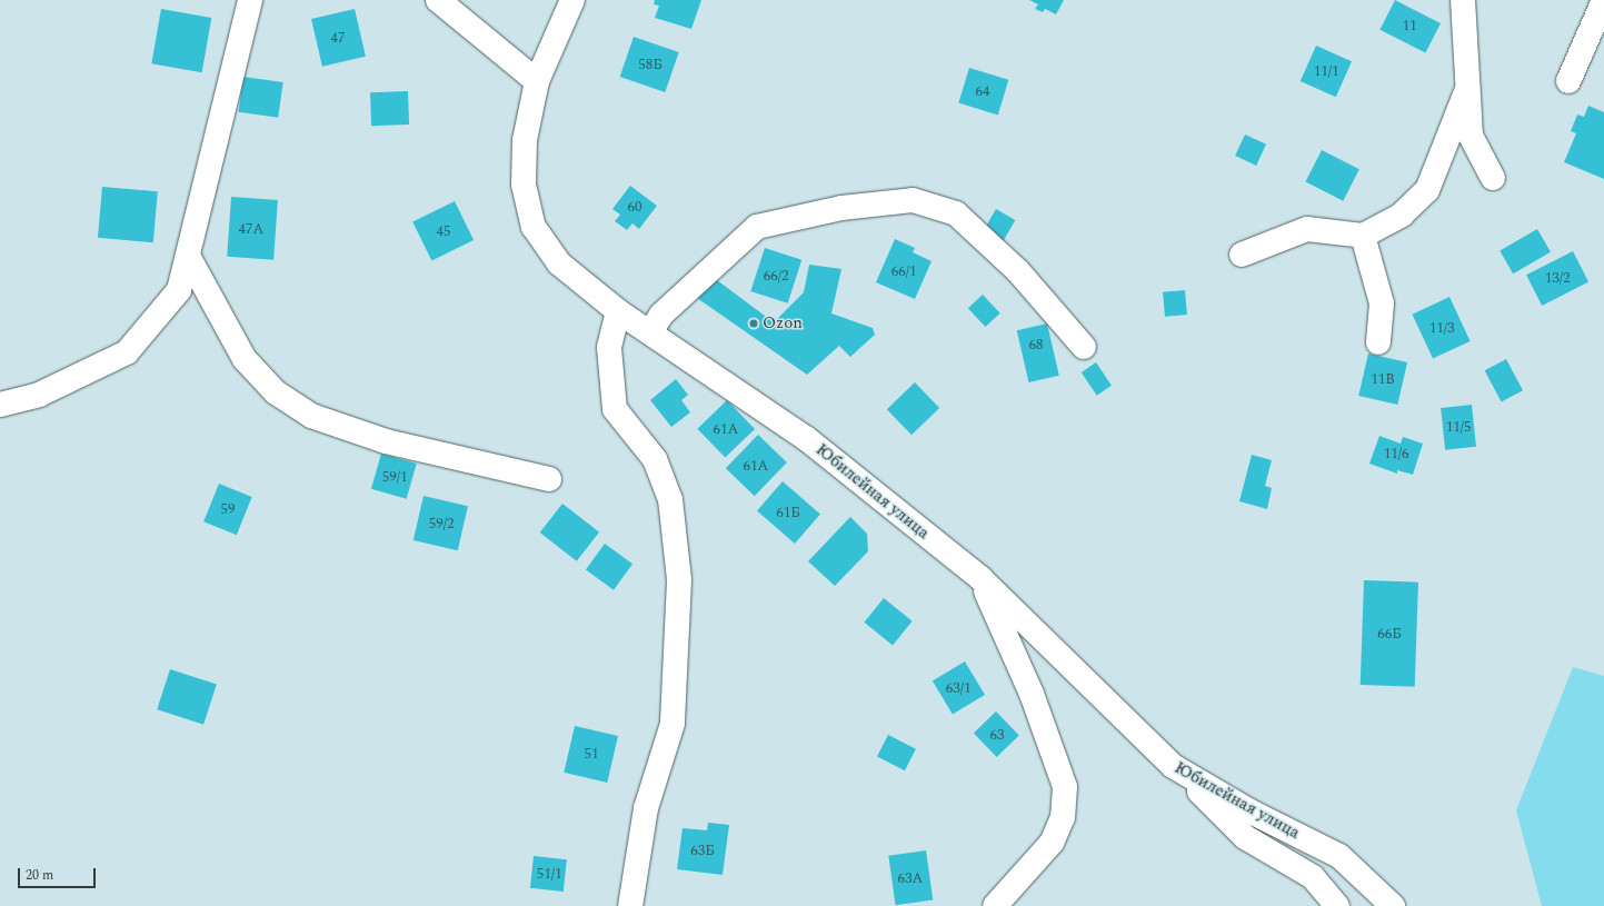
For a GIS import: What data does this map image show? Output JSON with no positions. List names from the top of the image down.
{
  "streets": {
    "street": ["Юбилейная улица"]
  },
  "places": ["Ozon"],
  "house_numbers": [
    "11",
    "47",
    "58Б",
    "11/1",
    "64",
    "60",
    "47А",
    "45",
    "66/1",
    "66/2",
    "13/2",
    "11/3",
    "68",
    "11В",
    "11/5",
    "61А",
    "11/6",
    "61А",
    "59/1",
    "59",
    "61Б",
    "59/2",
    "66Б",
    "63/1",
    "63",
    "51",
    "63Б",
    "51/1",
    "63А"
  ],
  "scale_bar": "20 m"
}
